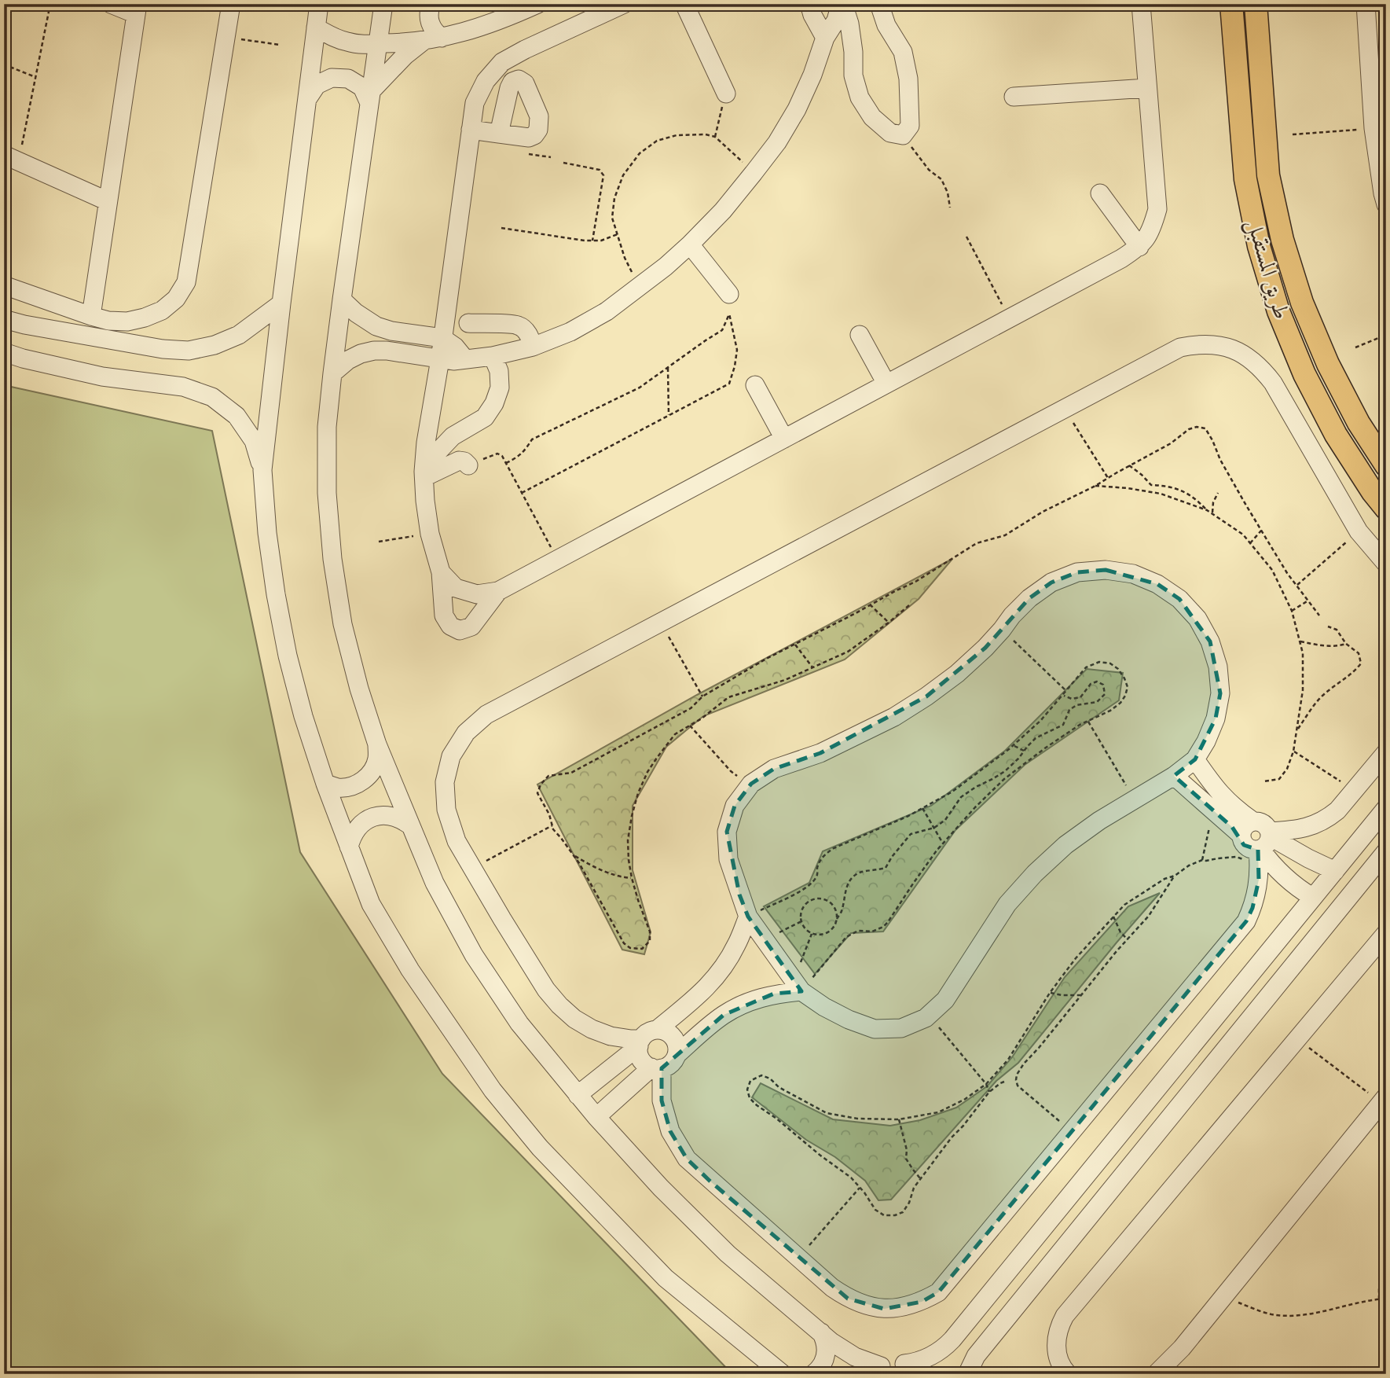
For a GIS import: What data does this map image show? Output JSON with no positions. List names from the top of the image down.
{
  "streets": {
    "main road": ["طريق المستقبل"]
  }
}
